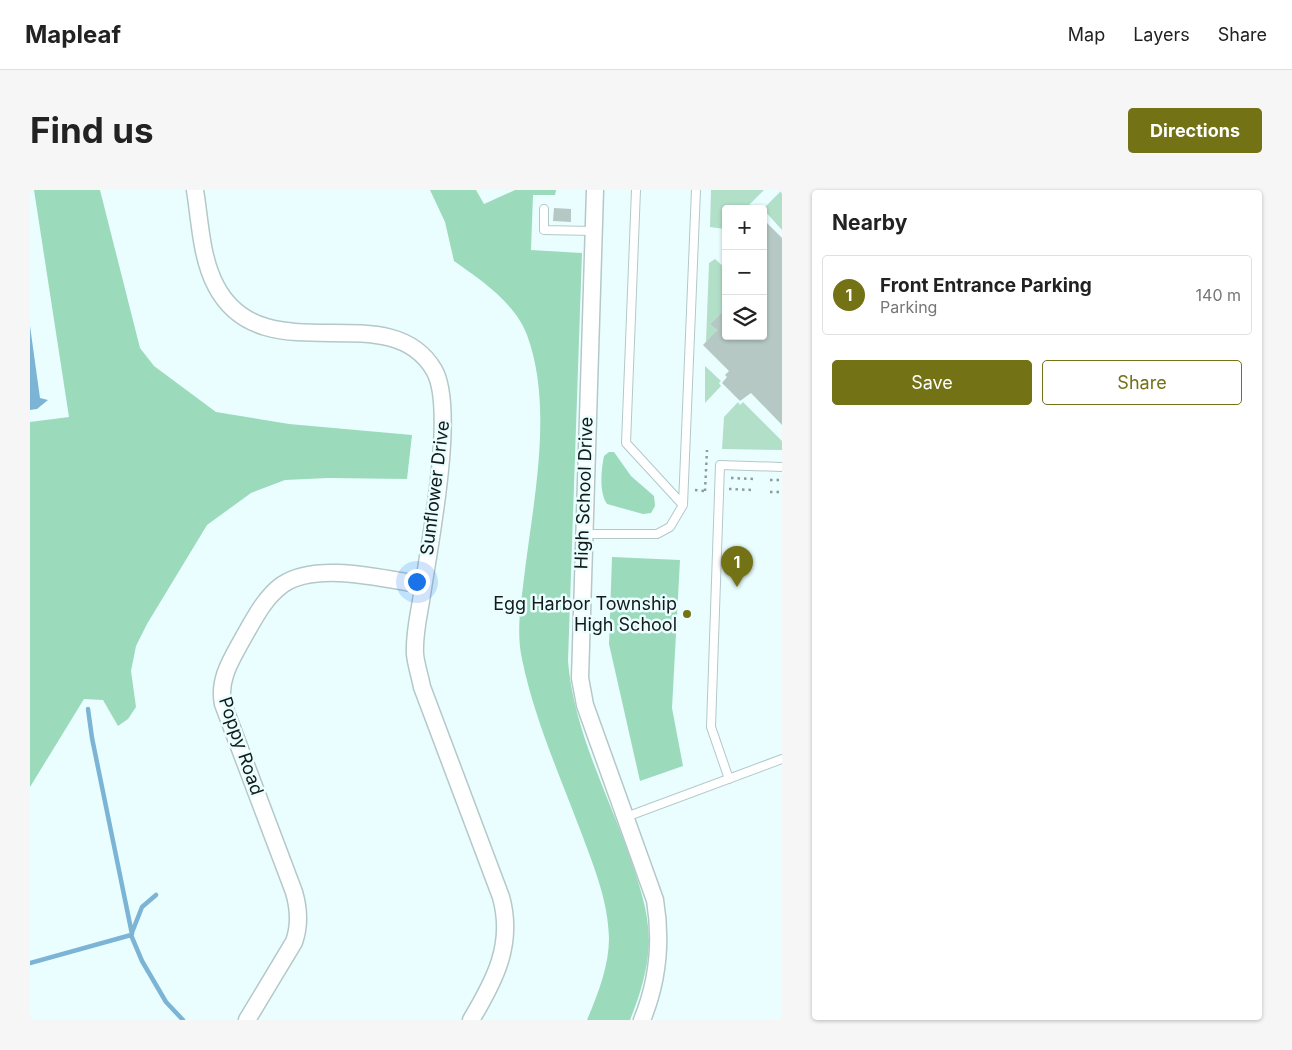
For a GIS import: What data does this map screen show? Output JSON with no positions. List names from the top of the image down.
{
  "streets": {
    "street": ["Sunflower Drive", "High School Drive", "Poppy Road"]
  },
  "crossings": [
    ["Sunflower Drive", "Poppy Road"]
  ],
  "places": ["Egg Harbor Township High School"],
  "page": {
    "header": "Mapleaf",
    "nav": ["Map", "Layers", "Share"],
    "buttons": [
      "Directions",
      ["Save", "Share"]
    ],
    "title": "Find us",
    "heading": "Nearby",
    "map_buttons": ["+", "−"],
    "list": [
      {
        "mark": "1",
        "name": "Front Entrance Parking",
        "note": "Parking",
        "value": "140 m"
      }
    ],
    "pins": "1"
  }
}
